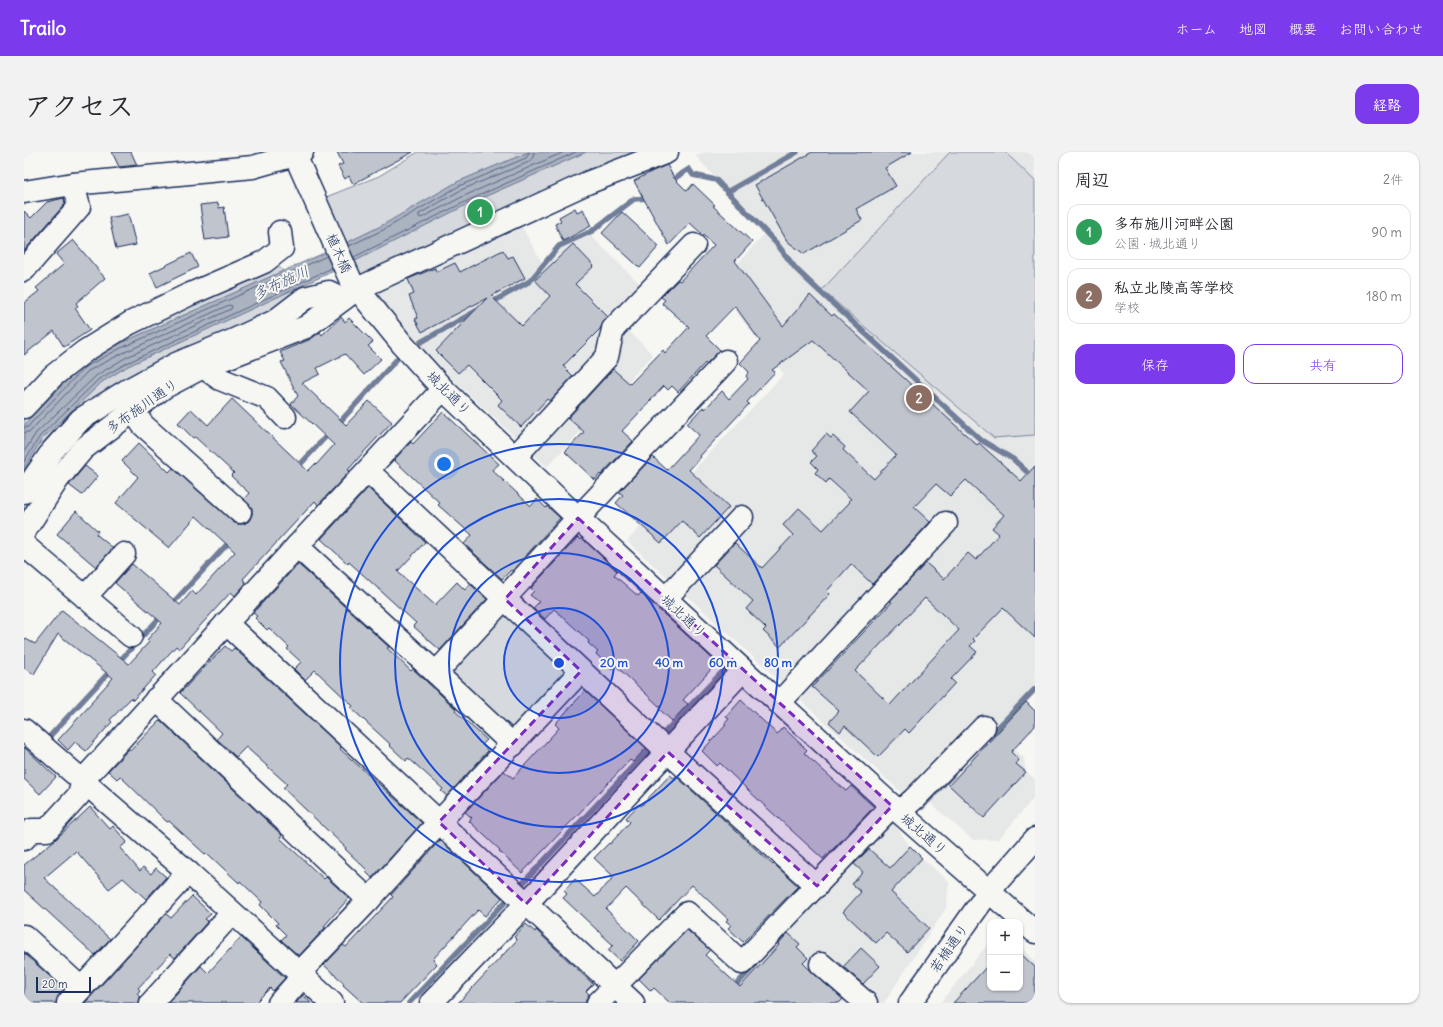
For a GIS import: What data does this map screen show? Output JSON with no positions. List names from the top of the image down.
{
  "streets": {
    "street": [
      "植木橋",
      "城北通り",
      "多布施川通り",
      "若楠通り"
    ]
  },
  "crossings": [
    ["植木橋", "城北通り"],
    ["植木橋", "多布施川通り"],
    ["城北通り", "多布施川通り"],
    ["城北通り", "若楠通り"]
  ],
  "water": ["多布施川"],
  "scale_bar": "20 m",
  "page": {
    "header": "Trailo",
    "nav": [
      "ホーム",
      "地図",
      "概要",
      "お問い合わせ"
    ],
    "title": "アクセス",
    "buttons": [
      "経路",
      ["保存", "共有"]
    ],
    "heading": ["周辺", "2件"],
    "pins": ["1", "2"],
    "list": [
      {
        "mark": "1",
        "name": "多布施川河畔公園",
        "note": "公園 · 城北通り",
        "value": "90 m"
      },
      {
        "mark": "2",
        "name": "私立北陵高等学校",
        "note": "学校",
        "value": "180 m"
      }
    ],
    "map_buttons": ["+", "−"],
    "scale": "20 m"
  },
  "rings": [
    "20 m",
    "40 m",
    "60 m",
    "80 m"
  ]
}
